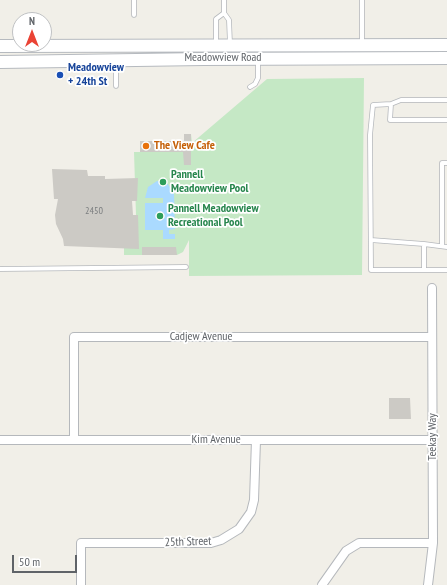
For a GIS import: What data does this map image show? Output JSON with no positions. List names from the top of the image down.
{
  "streets": {
    "main road": ["Meadowview Road"],
    "street": [
      "Cadjew Avenue",
      "Teekay Way",
      "Kim Avenue",
      "25th Street"
    ]
  },
  "crossings": [
    ["Cadjew Avenue", "Teekay Way"],
    ["Cadjew Avenue", "Kim Avenue"],
    ["Teekay Way", "Kim Avenue"],
    ["Kim Avenue", "25th Street"]
  ],
  "places": [
    "Meadowview + 24th St",
    "The View Cafe",
    "Pannell Meadowview Pool",
    "Pannell Meadowview Recreational Pool"
  ],
  "house_numbers": ["2450"],
  "scale_bar": "50 m",
  "north": "top"
}
